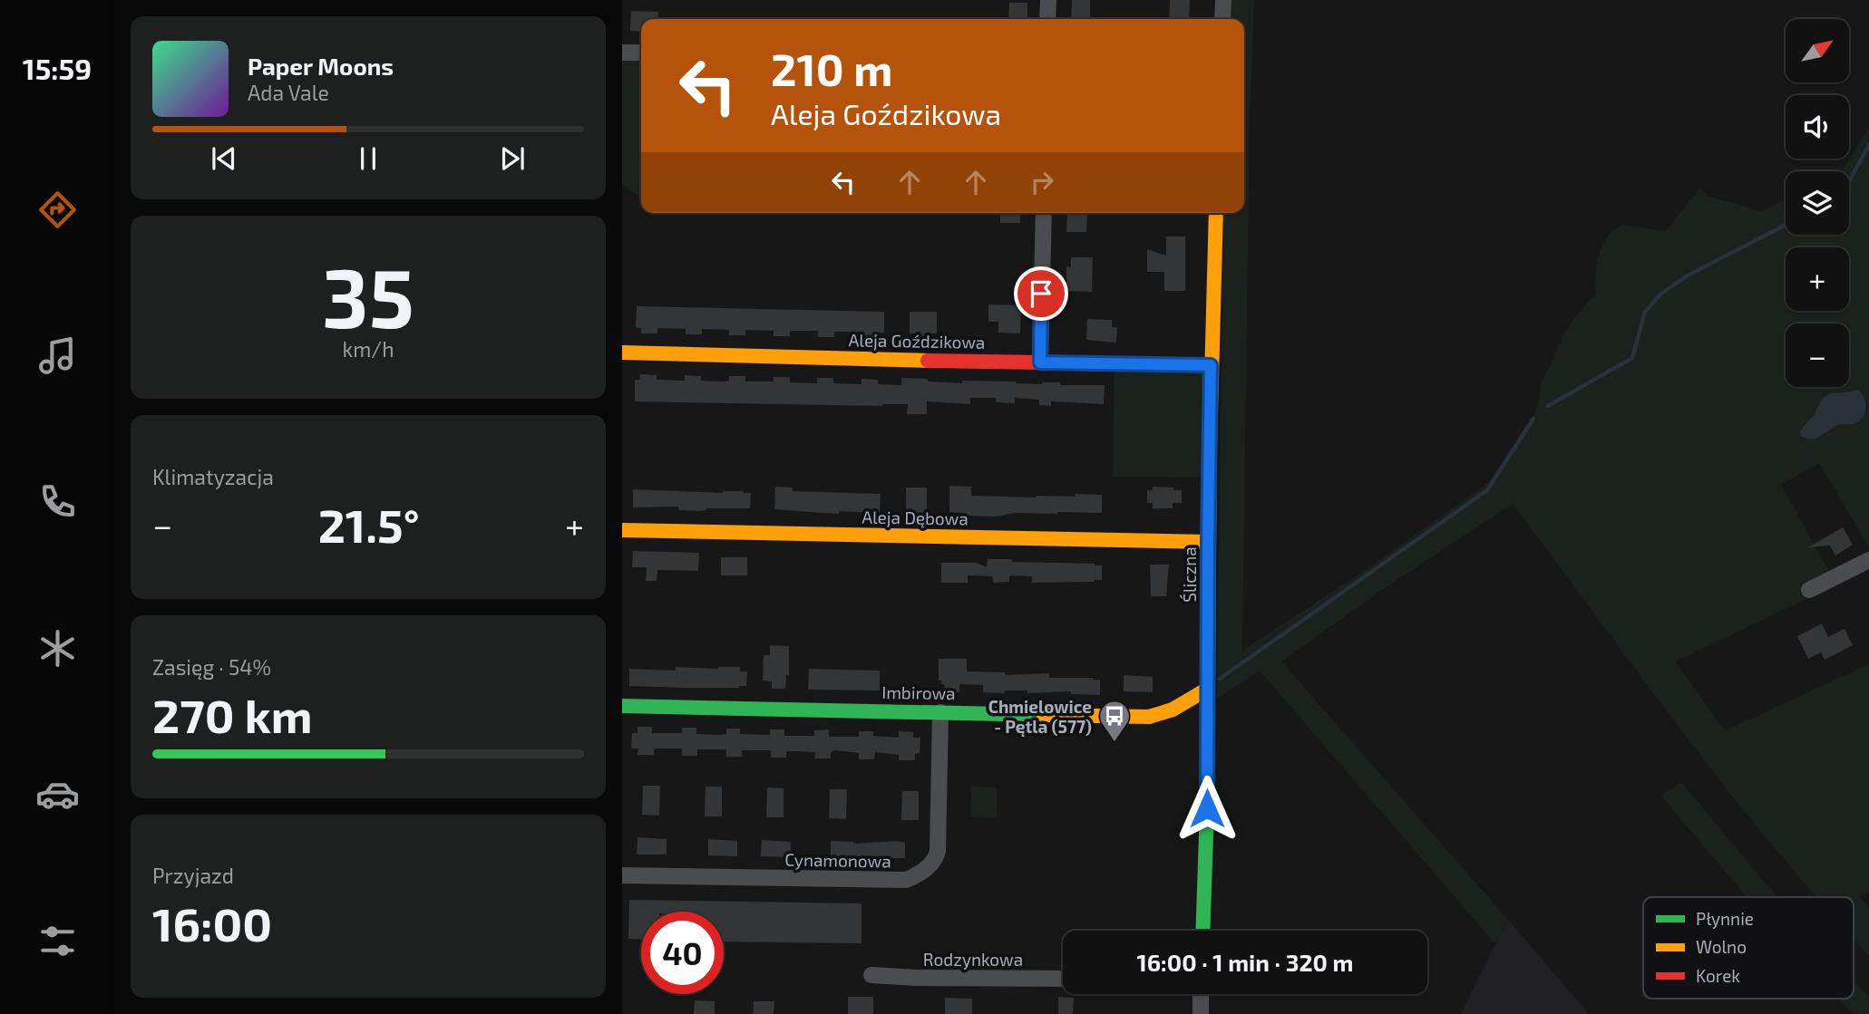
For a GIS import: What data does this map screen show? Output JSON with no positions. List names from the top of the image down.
{
  "streets": {
    "street": [
      "Aleja Goździkowa",
      "Aleja Dębowa",
      "Śliczna",
      "Imbirowa",
      "Cynamonowa",
      "Rodzynkowa"
    ]
  },
  "crossings": [
    ["Aleja Goździkowa", "Śliczna"],
    ["Aleja Dębowa", "Śliczna"],
    ["Śliczna", "Imbirowa"],
    ["Imbirowa", "Cynamonowa"]
  ],
  "places": {
    "bus stop": ["Chmielowice - Pętla (577)"]
  },
  "legend": ["Płynnie", "Wolno", "Korek"],
  "north": "top right",
  "page": {
    "tabs": "15:59",
    "map_buttons": ["+", "−"],
    "turn": ["210 m", "Aleja Goździkowa"],
    "song": ["Paper Moons", "Ada Vale"],
    "tile": [
      ["35", "km/h"],
      "Klimatyzacja",
      ["Zasięg · 54%", "270 km"],
      ["Przyjazd", "16:00"]
    ],
    "heat": ["−", "21.5°", "+"],
    "limit": "40",
    "trip": "16:00 · 1 min · 320 m"
  }
}
